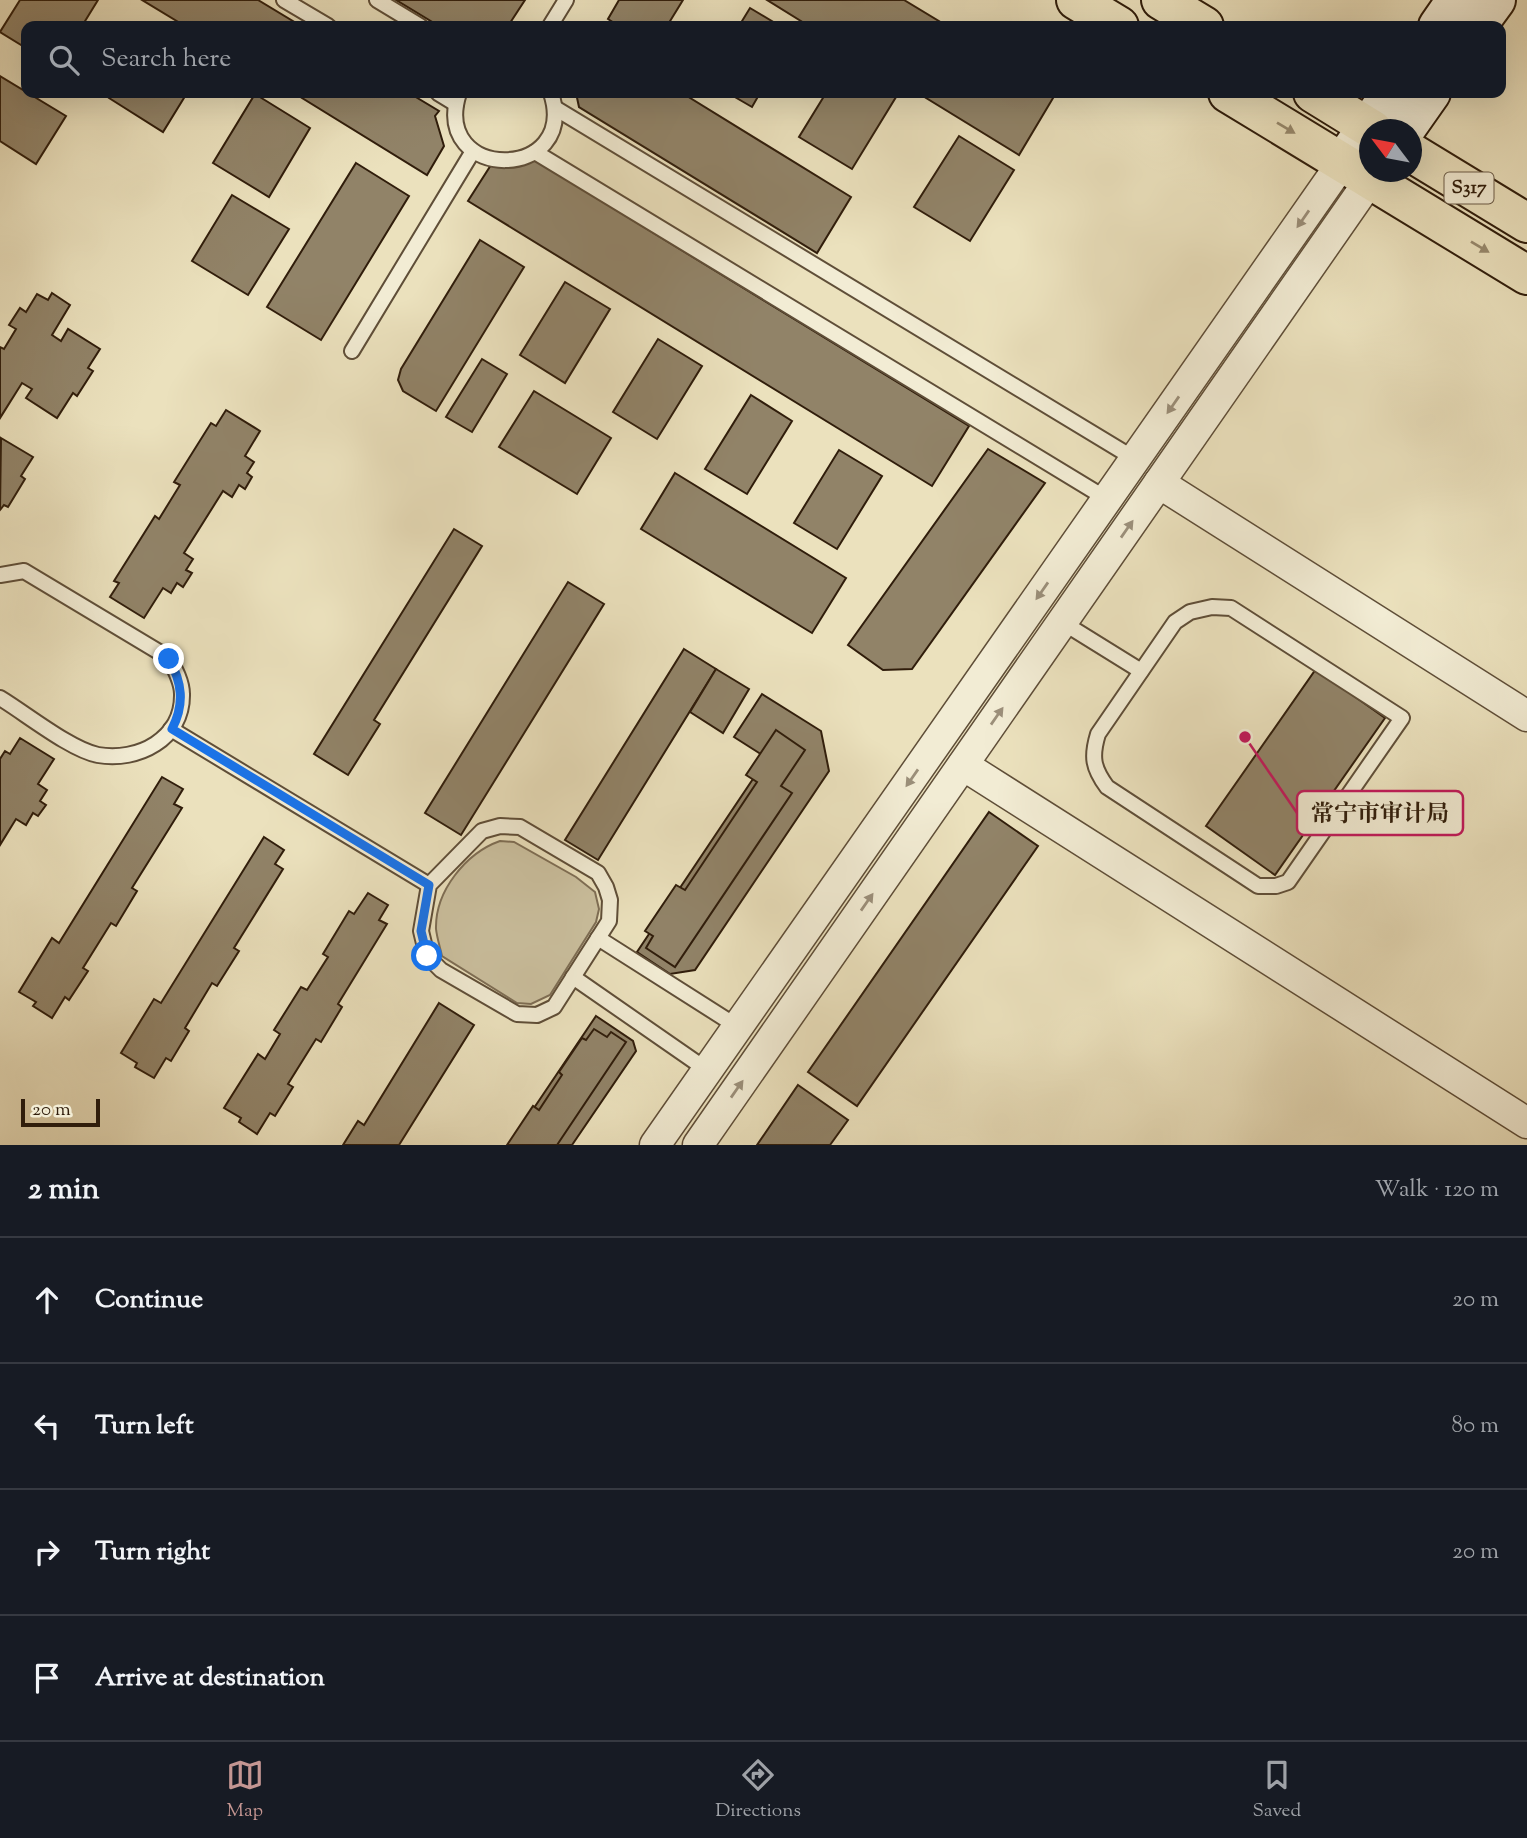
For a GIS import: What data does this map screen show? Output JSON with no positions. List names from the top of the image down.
{
  "streets": {
    "main road": ["S317"]
  },
  "places": ["常宁市审计局"],
  "scale_bar": "20 m",
  "north": "top left",
  "page": {
    "search": "Search here",
    "scale": "20 m",
    "heading": ["2 min", "Walk · 120 m"],
    "list": [
      ["Continue", "20 m"],
      ["Turn left", "80 m"],
      ["Turn right", "20 m"],
      "Arrive at destination"
    ],
    "nav": ["Map", "Directions", "Saved"]
  }
}
